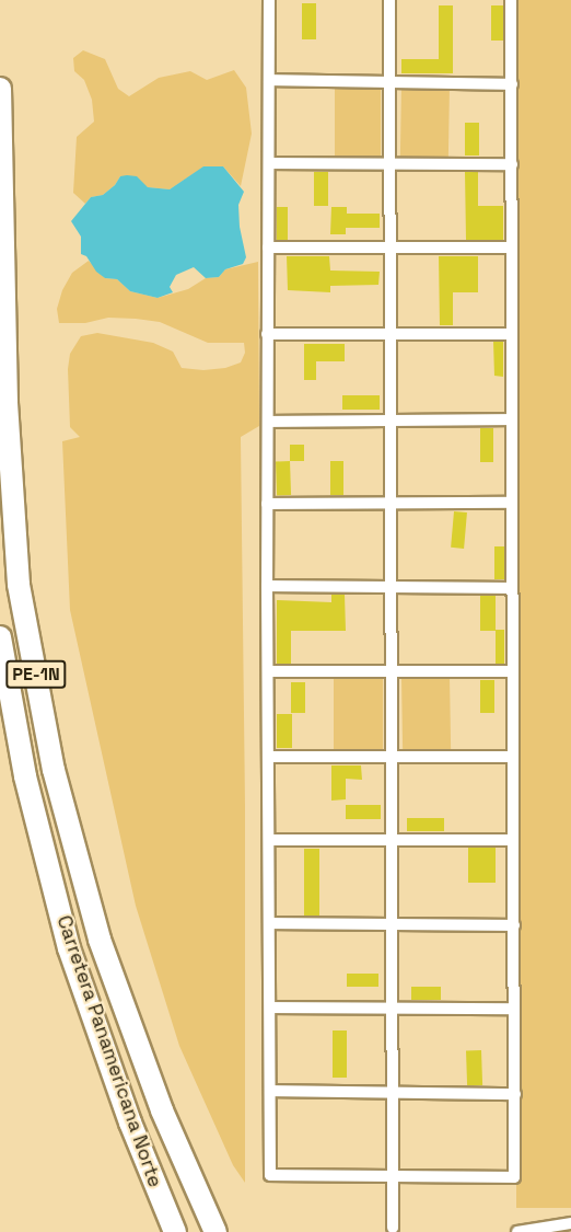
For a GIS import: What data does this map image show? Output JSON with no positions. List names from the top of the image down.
{
  "streets": {
    "highway": ["PE-1N", "Carretera Panamericana Norte"]
  }
}
